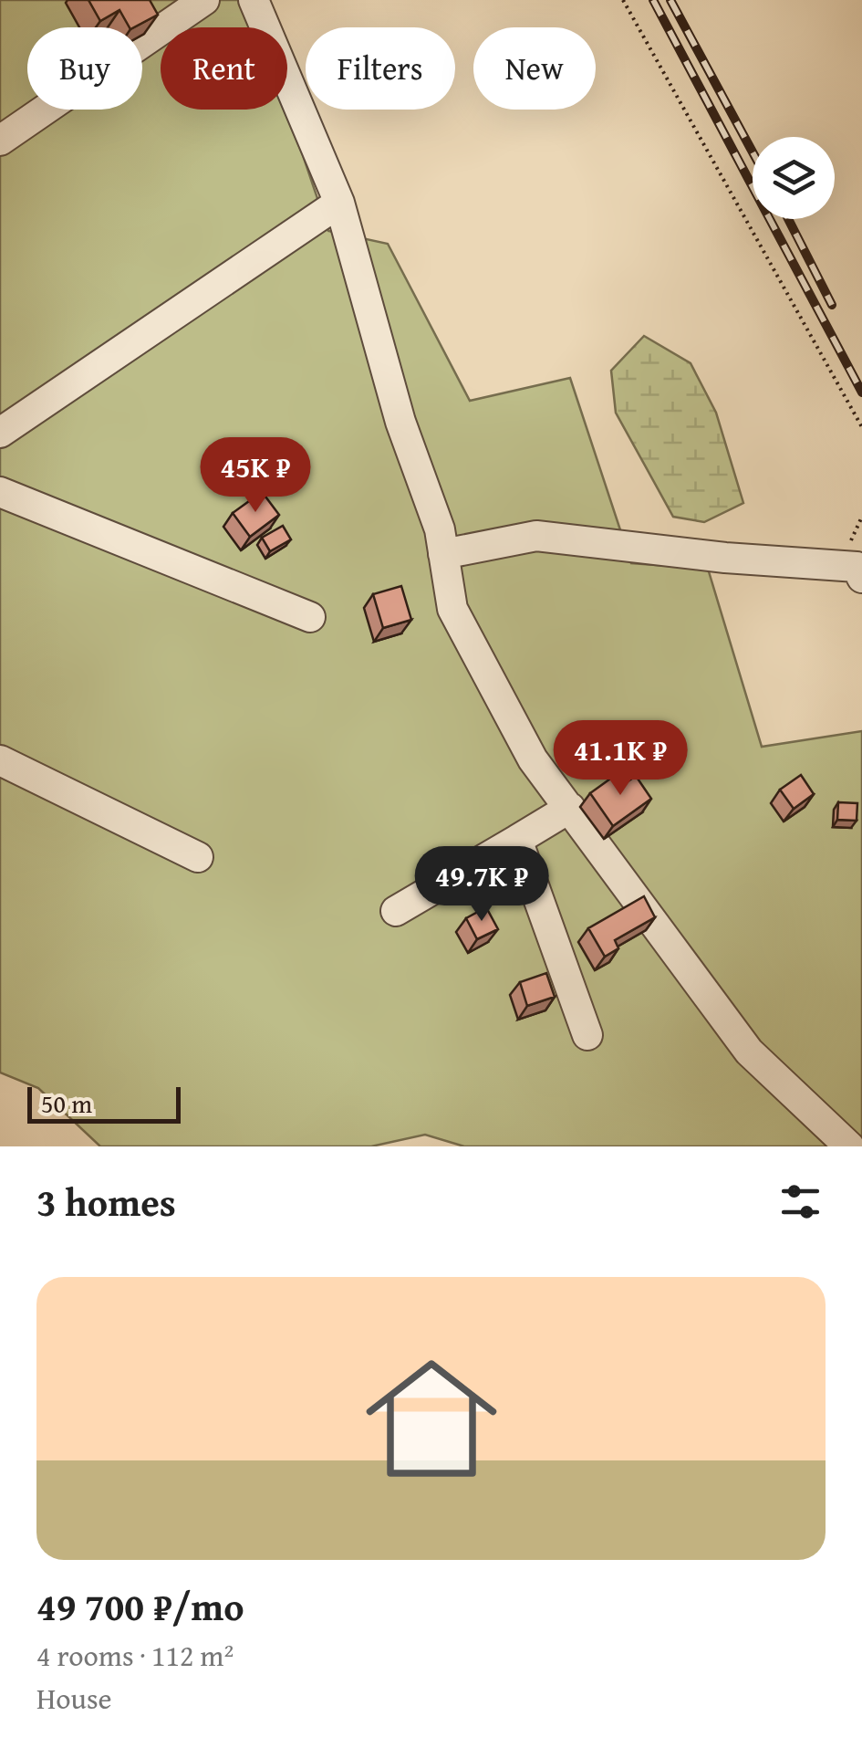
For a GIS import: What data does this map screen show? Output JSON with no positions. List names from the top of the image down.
{
  "scale_bar": "50 m",
  "page": {
    "chip": [
      "Buy",
      "Rent",
      "Filters",
      "New"
    ],
    "price": ["45K ₽", "41.1K ₽", "49.7K ₽"],
    "scale": "50 m",
    "heading": "3 homes",
    "list": [
      {
        "name": "49 700 ₽/mo",
        "note": "4 rooms · 112 m² · House"
      }
    ]
  }
}
